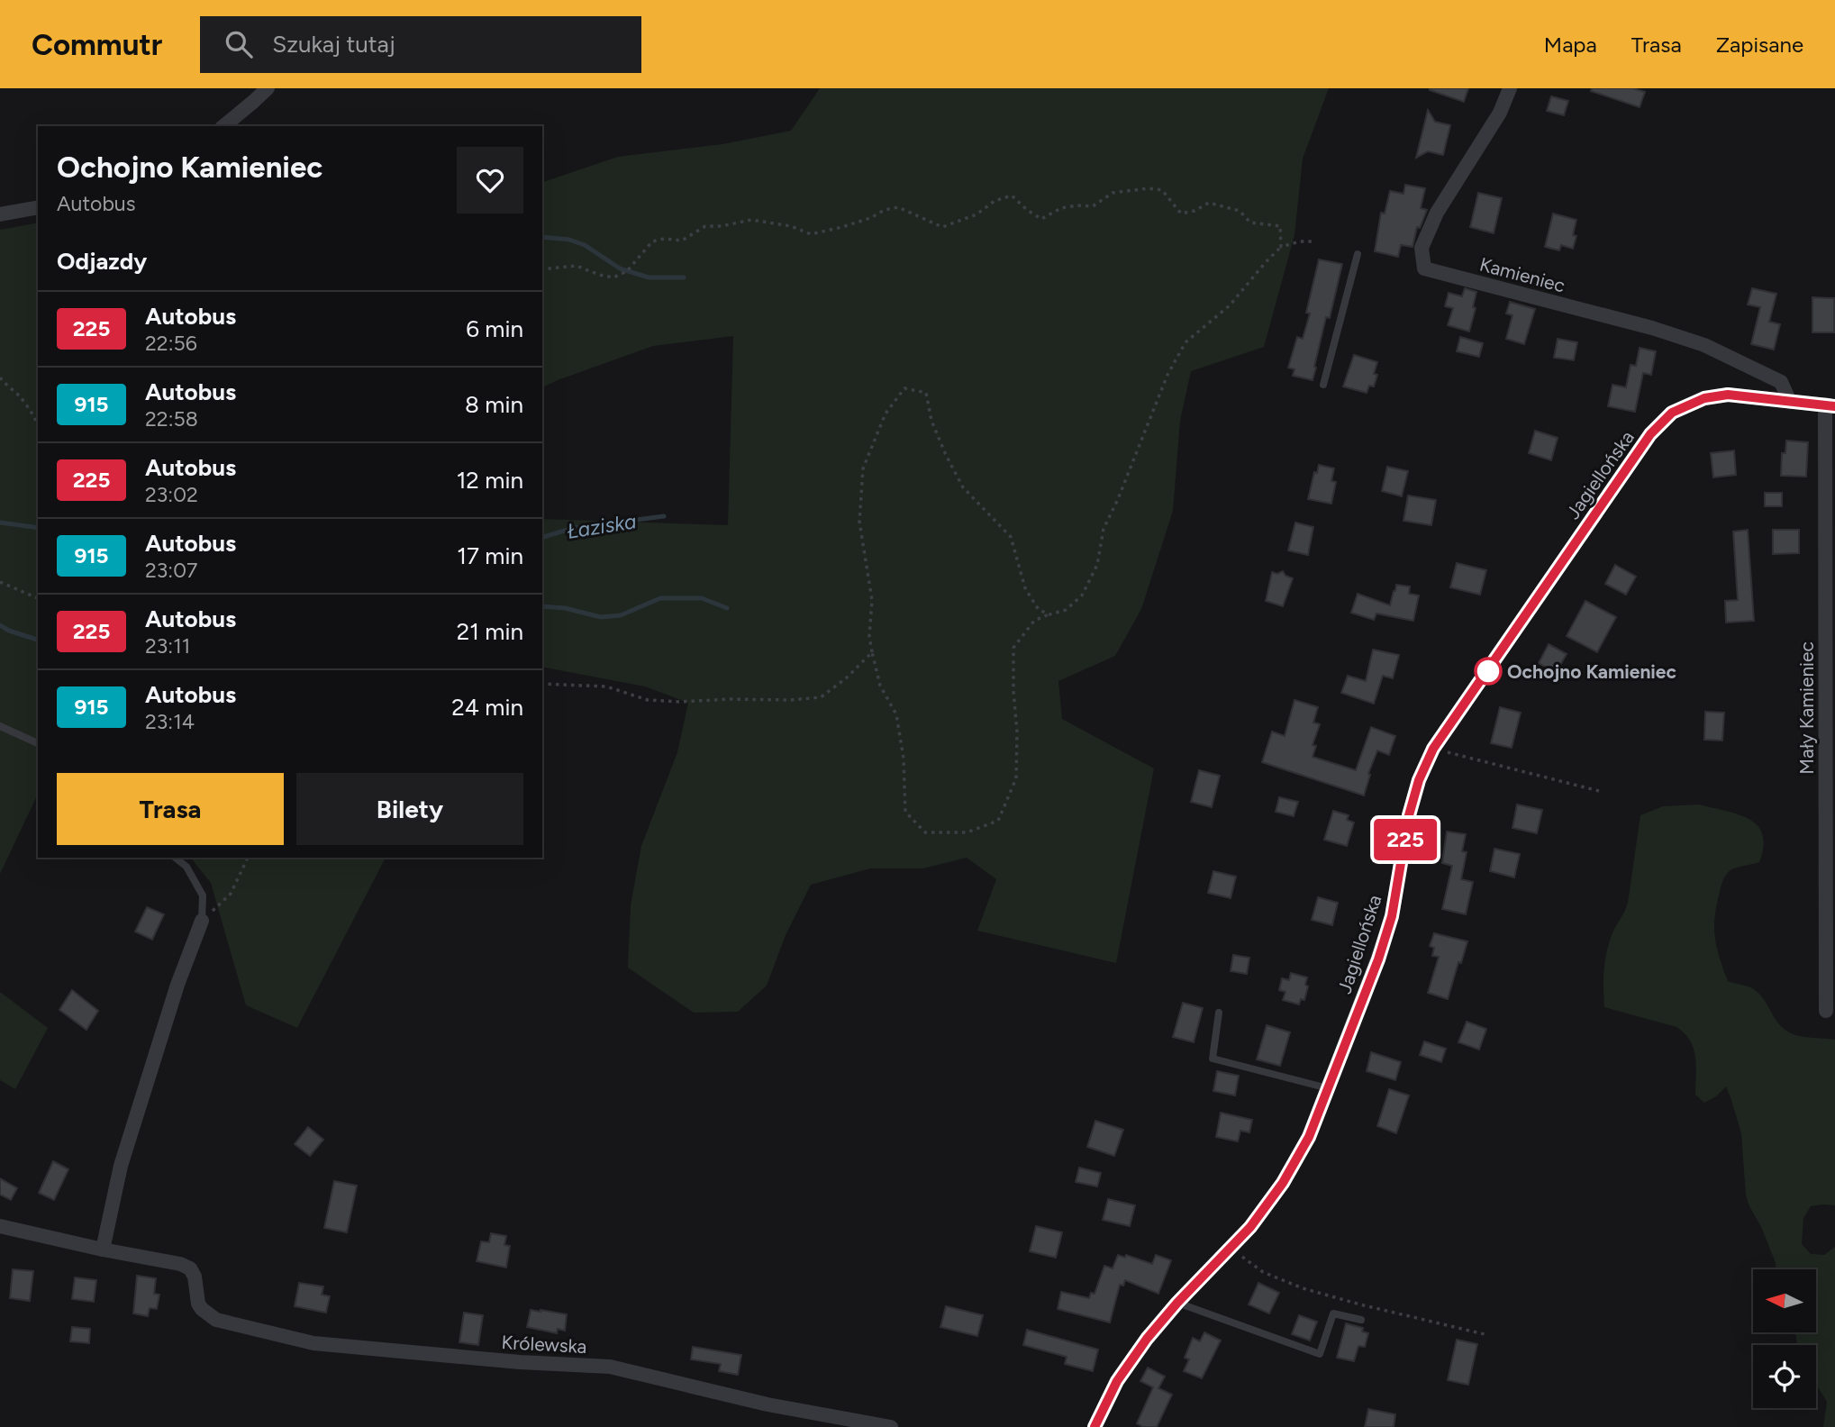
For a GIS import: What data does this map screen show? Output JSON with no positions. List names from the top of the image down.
{
  "streets": {
    "street": [
      "Kamieniec",
      "Jagiellońska",
      "Mały Kamieniec",
      "Królewska"
    ]
  },
  "crossings": [
    ["Kamieniec", "Jagiellońska"],
    ["Jagiellońska", "Mały Kamieniec"]
  ],
  "water": ["Łaziska"],
  "places": ["Ochojno Kamieniec"],
  "lines": ["bus line 225"],
  "north": "left",
  "page": {
    "header": "Commutr",
    "search": "Szukaj tutaj",
    "nav": ["Mapa", "Trasa", "Zapisane"],
    "on_map": "225",
    "heading": [
      ["Ochojno Kamieniec", "Autobus"],
      "Odjazdy"
    ],
    "list": [
      {
        "mark": "225",
        "name": "Autobus",
        "note": "22:56",
        "value": "6 min"
      },
      {
        "mark": "915",
        "name": "Autobus",
        "note": "22:58",
        "value": "8 min"
      },
      {
        "mark": "225",
        "name": "Autobus",
        "note": "23:02",
        "value": "12 min"
      },
      {
        "mark": "915",
        "name": "Autobus",
        "note": "23:07",
        "value": "17 min"
      },
      {
        "mark": "225",
        "name": "Autobus",
        "note": "23:11",
        "value": "21 min"
      },
      {
        "mark": "915",
        "name": "Autobus",
        "note": "23:14",
        "value": "24 min"
      }
    ],
    "buttons": ["Trasa", "Bilety"]
  }
}
